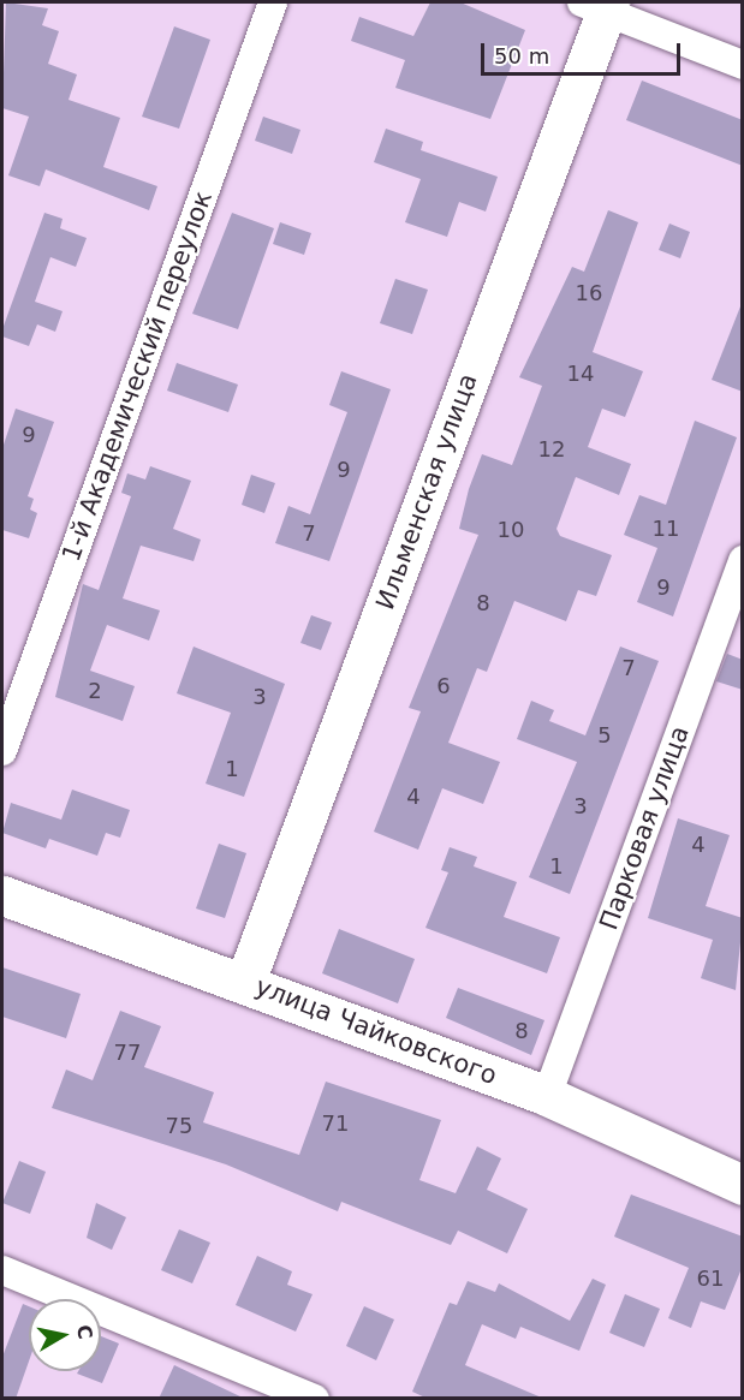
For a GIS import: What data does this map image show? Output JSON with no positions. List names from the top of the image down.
{
  "streets": {
    "main road": ["Ильменская улица", "улица Чайковского"],
    "street": ["1-й Академический переулок", "Парковая улица"]
  },
  "crossings": [
    ["Ильменская улица", "улица Чайковского"],
    ["Парковая улица", "улица Чайковского"]
  ],
  "house_numbers": [
    "16",
    "14",
    "9",
    "12",
    "9",
    "11",
    "10",
    "7",
    "9",
    "8",
    "7",
    "6",
    "2",
    "3",
    "5",
    "1",
    "4",
    "3",
    "4",
    "1",
    "8",
    "77",
    "71",
    "75",
    "61"
  ],
  "scale_bar": "50 m",
  "north": "right"
}
